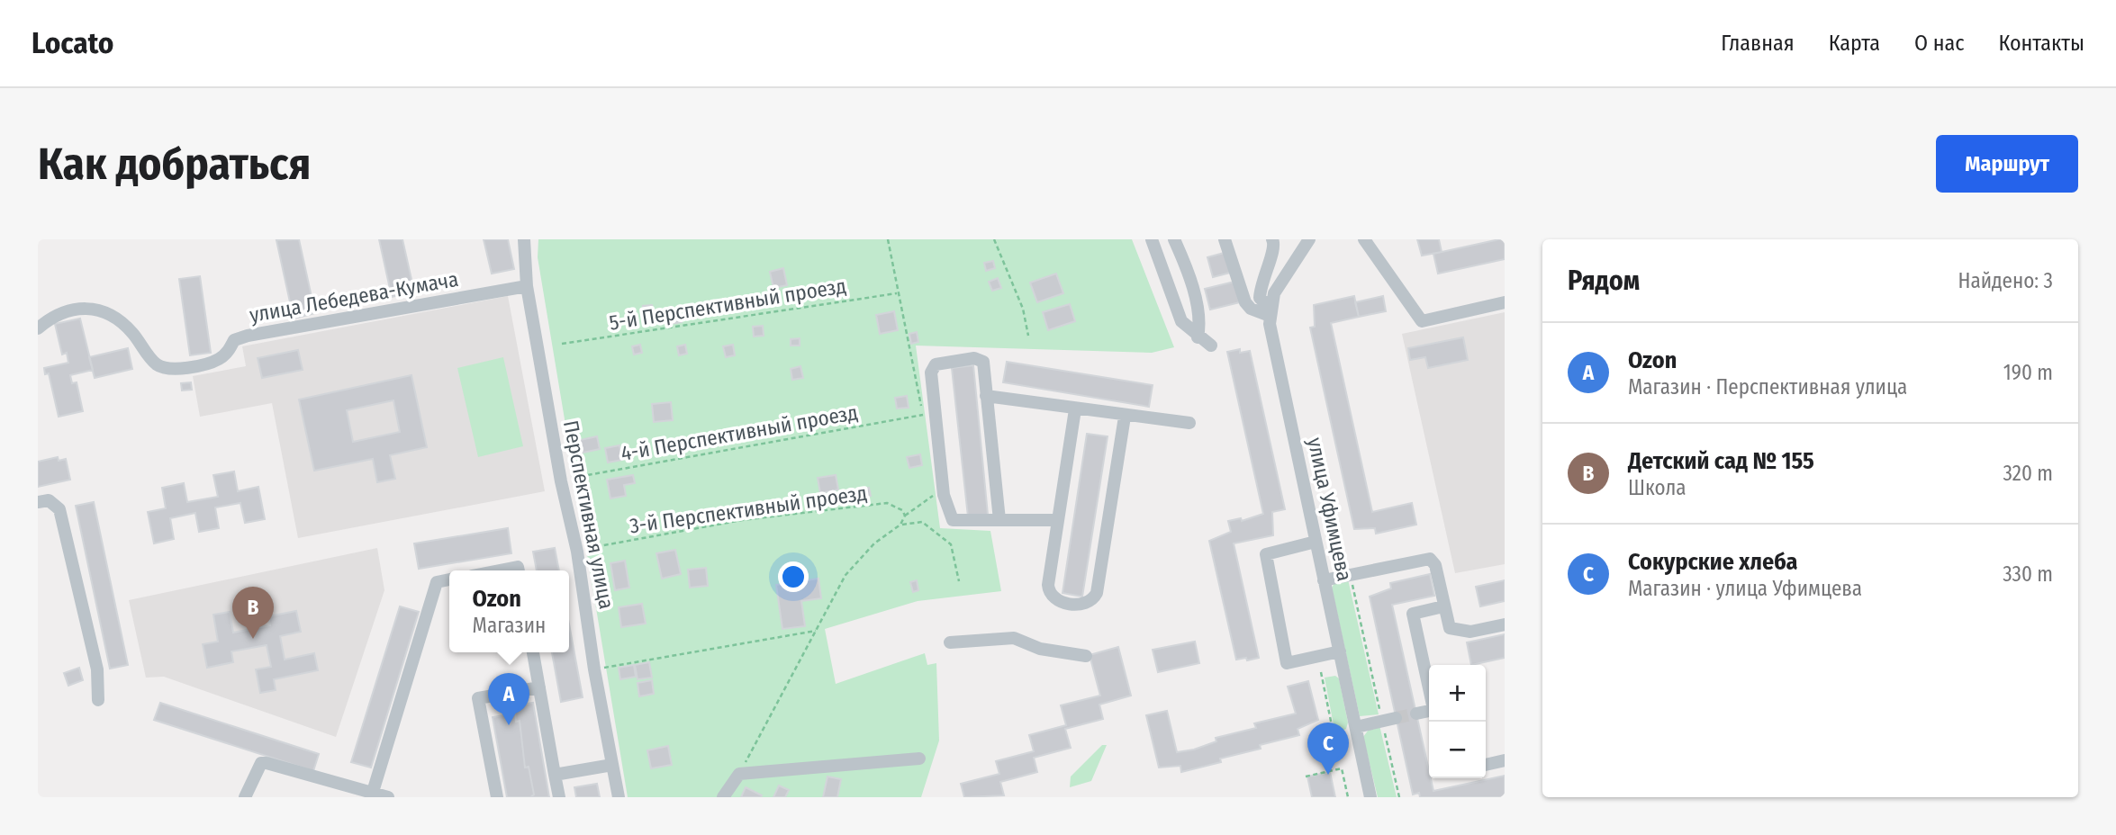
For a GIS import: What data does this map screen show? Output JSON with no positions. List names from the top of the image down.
{
  "streets": {
    "street": ["улица Лебедева-Кумача", "улица Уфимцева", "Перспективная улица"],
    "path": ["5-й Перспективный проезд", "4-й Перспективный проезд", "3-й Перспективный проезд"]
  },
  "crossings": [
    ["улица Лебедева-Кумача", "Перспективная улица"],
    ["5-й Перспективный проезд", "4-й Перспективный проезд"],
    ["4-й Перспективный проезд", "Перспективная улица"],
    ["3-й Перспективный проезд", "Перспективная улица"]
  ],
  "page": {
    "header": "Locato",
    "nav": [
      "Главная",
      "Карта",
      "О нас",
      "Контакты"
    ],
    "buttons": "Маршрут",
    "title": "Как добраться",
    "heading": ["Рядом", "Найдено: 3"],
    "list": [
      {
        "mark": "A",
        "name": "Ozon",
        "note": "Магазин · Перспективная улица",
        "value": "190 m"
      },
      {
        "mark": "B",
        "name": "Детский сад № 155",
        "note": "Школа",
        "value": "320 m"
      },
      {
        "mark": "C",
        "name": "Сокурские хлеба",
        "note": "Магазин · улица Уфимцева",
        "value": "330 m"
      }
    ],
    "popup": ["Ozon", "Магазин"],
    "pins": ["B", "A", "C"],
    "map_buttons": ["+", "−"]
  }
}
